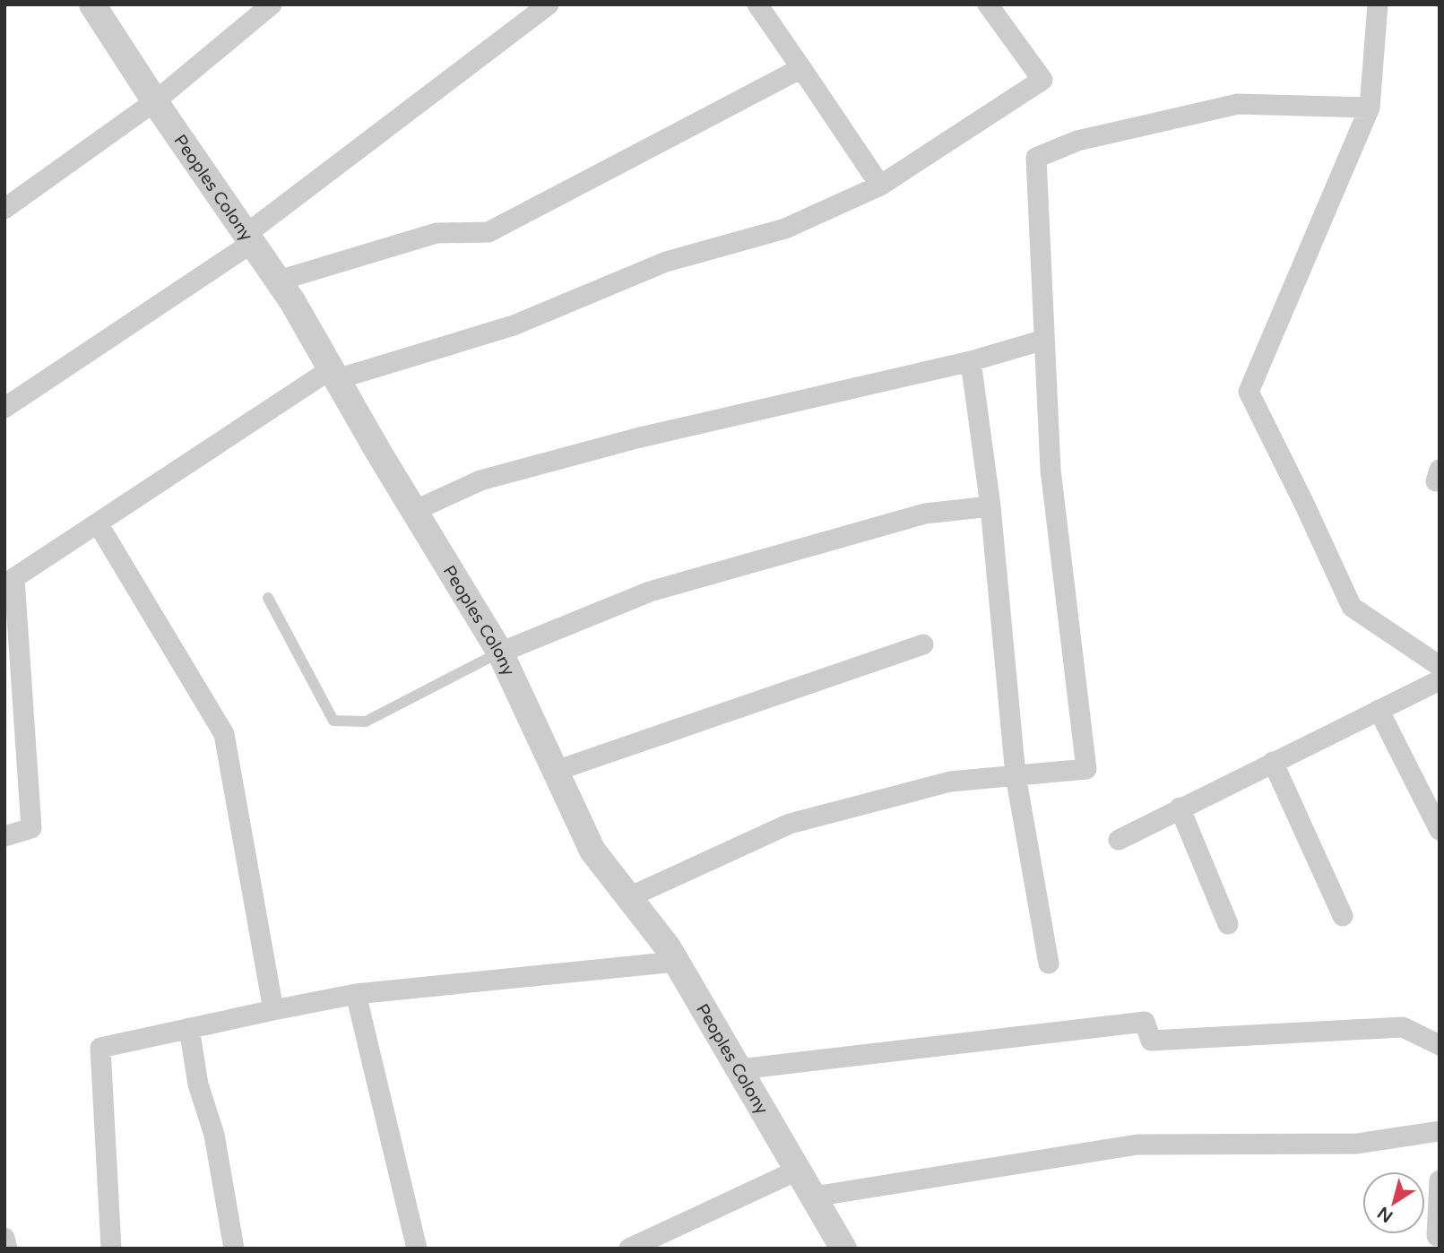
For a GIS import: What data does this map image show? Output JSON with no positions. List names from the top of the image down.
{
  "streets": {
    "street": ["Peoples Colony"]
  },
  "north": "bottom left"
}
